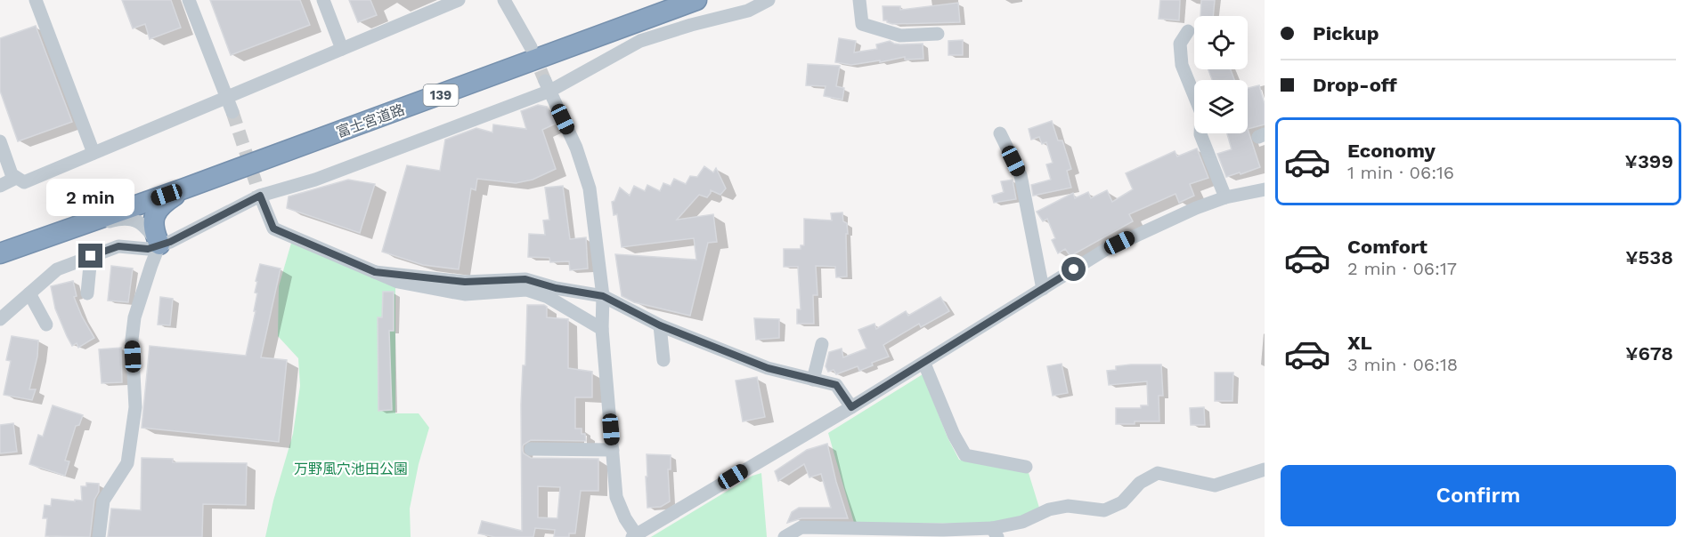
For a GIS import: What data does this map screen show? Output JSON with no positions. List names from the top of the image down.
{
  "streets": {
    "highway": ["139", "富士宮道路"]
  },
  "crossings": [
    ["139", "富士宮道路"]
  ],
  "parks": ["万野風穴池田公園"],
  "page": {
    "banner": ["Pickup", "Drop-off"],
    "list": [
      {
        "name": "Economy",
        "note": "1 min · 06:16",
        "value": "¥399"
      },
      {
        "name": "Comfort",
        "note": "2 min · 06:17",
        "value": "¥538"
      },
      {
        "name": "XL",
        "note": "3 min · 06:18",
        "value": "¥678"
      }
    ],
    "bubble": "2 min",
    "buttons": "Confirm"
  }
}
